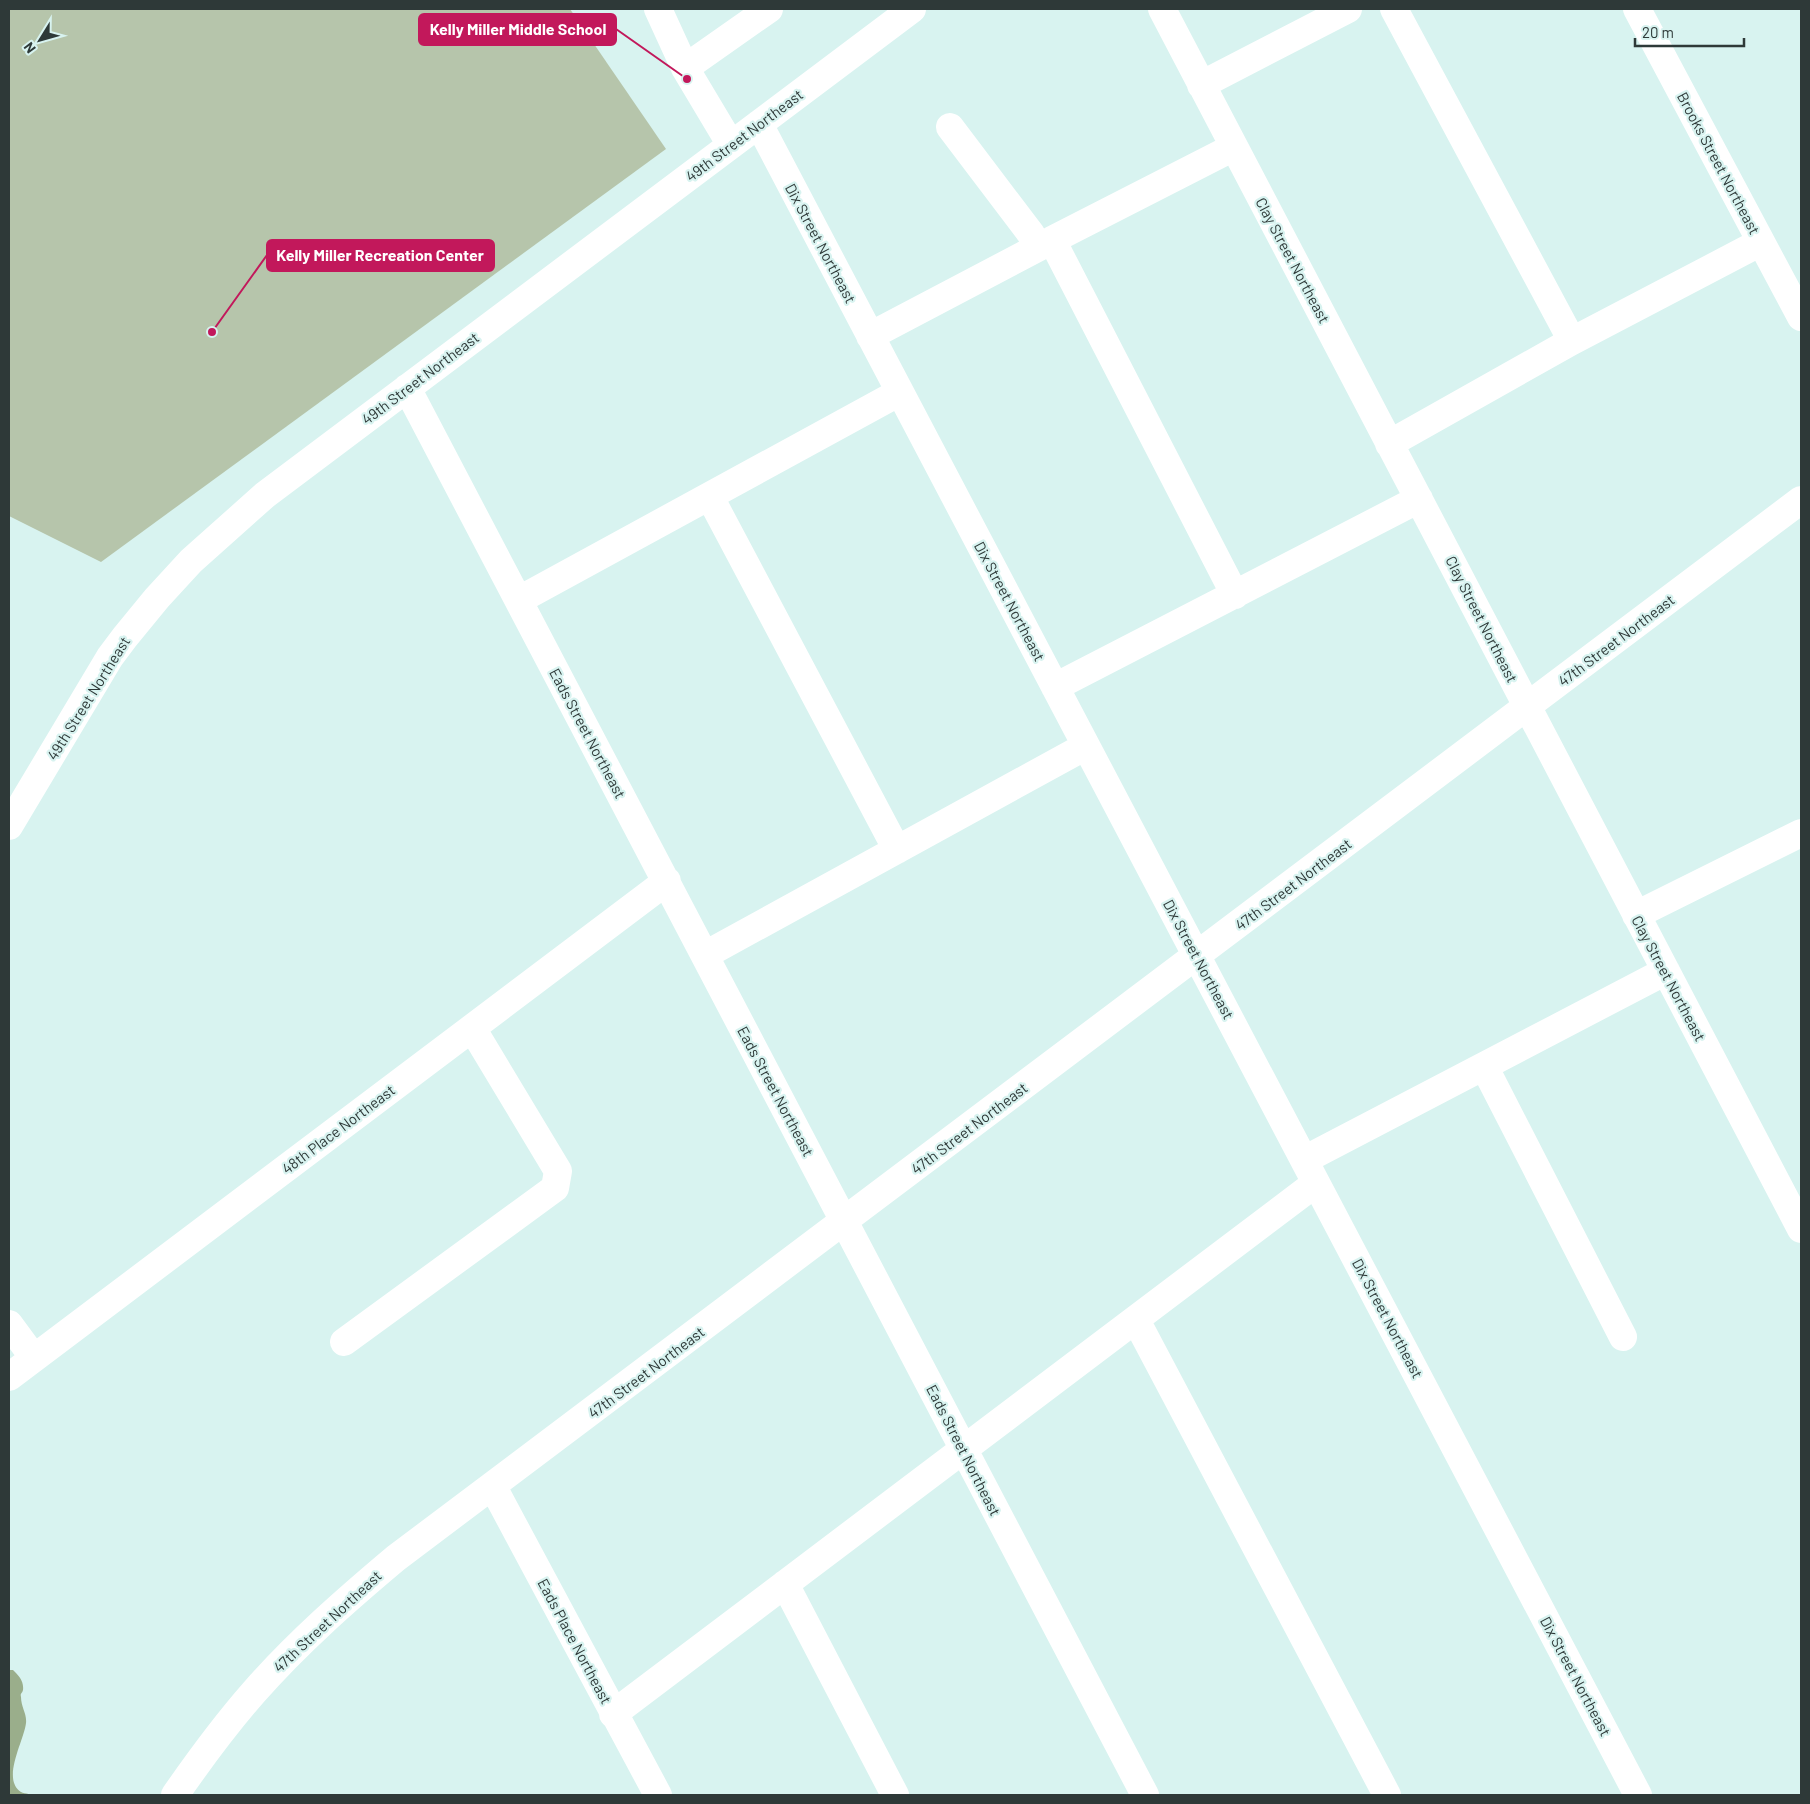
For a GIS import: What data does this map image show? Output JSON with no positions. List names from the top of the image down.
{
  "streets": {
    "street": [
      "49th Street Northeast",
      "Brooks Street Northeast",
      "Dix Street Northeast",
      "Clay Street Northeast",
      "47th Street Northeast",
      "Eads Street Northeast",
      "48th Place Northeast",
      "Eads Place Northeast"
    ]
  },
  "crossings": [
    ["49th Street Northeast", "Dix Street Northeast"],
    ["49th Street Northeast", "Eads Street Northeast"],
    ["Dix Street Northeast", "47th Street Northeast"],
    ["Clay Street Northeast", "47th Street Northeast"],
    ["47th Street Northeast", "Eads Street Northeast"],
    ["47th Street Northeast", "Eads Place Northeast"],
    ["Eads Street Northeast", "48th Place Northeast"]
  ],
  "places": ["Kelly Miller Middle School", "Kelly Miller Recreation Center"],
  "scale_bar": "20 m",
  "north": "bottom left"
}
